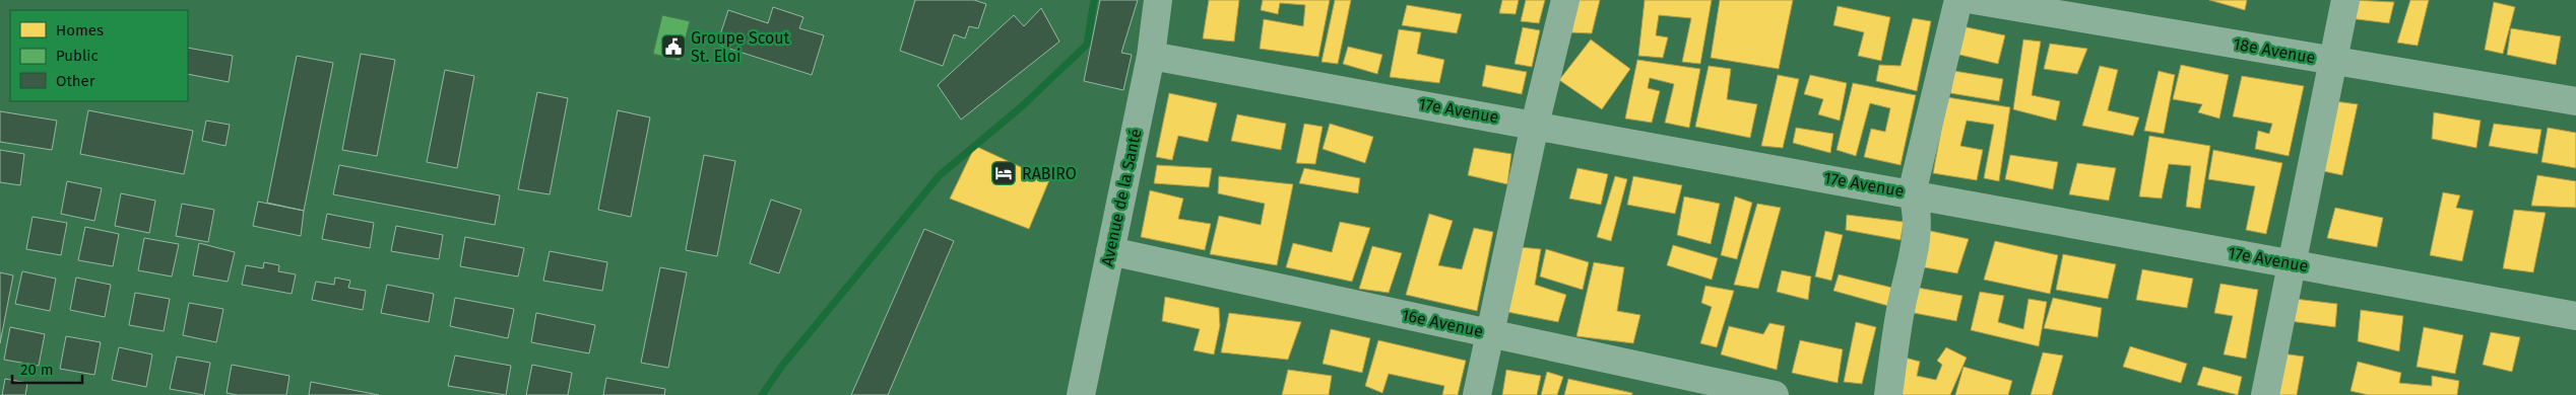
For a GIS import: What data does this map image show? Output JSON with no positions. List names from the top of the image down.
{
  "streets": {
    "street": [
      "18e Avenue",
      "17e Avenue",
      "Avenue de la Santé",
      "16e Avenue"
    ]
  },
  "crossings": [
    ["17e Avenue", "Avenue de la Santé"],
    ["Avenue de la Santé", "16e Avenue"]
  ],
  "places": {
    "public building": ["Groupe Scout St. Eloi"],
    "hotel": ["RABIRO"]
  },
  "legend": ["Homes", "Public", "Other"],
  "scale_bar": "20 m"
}
